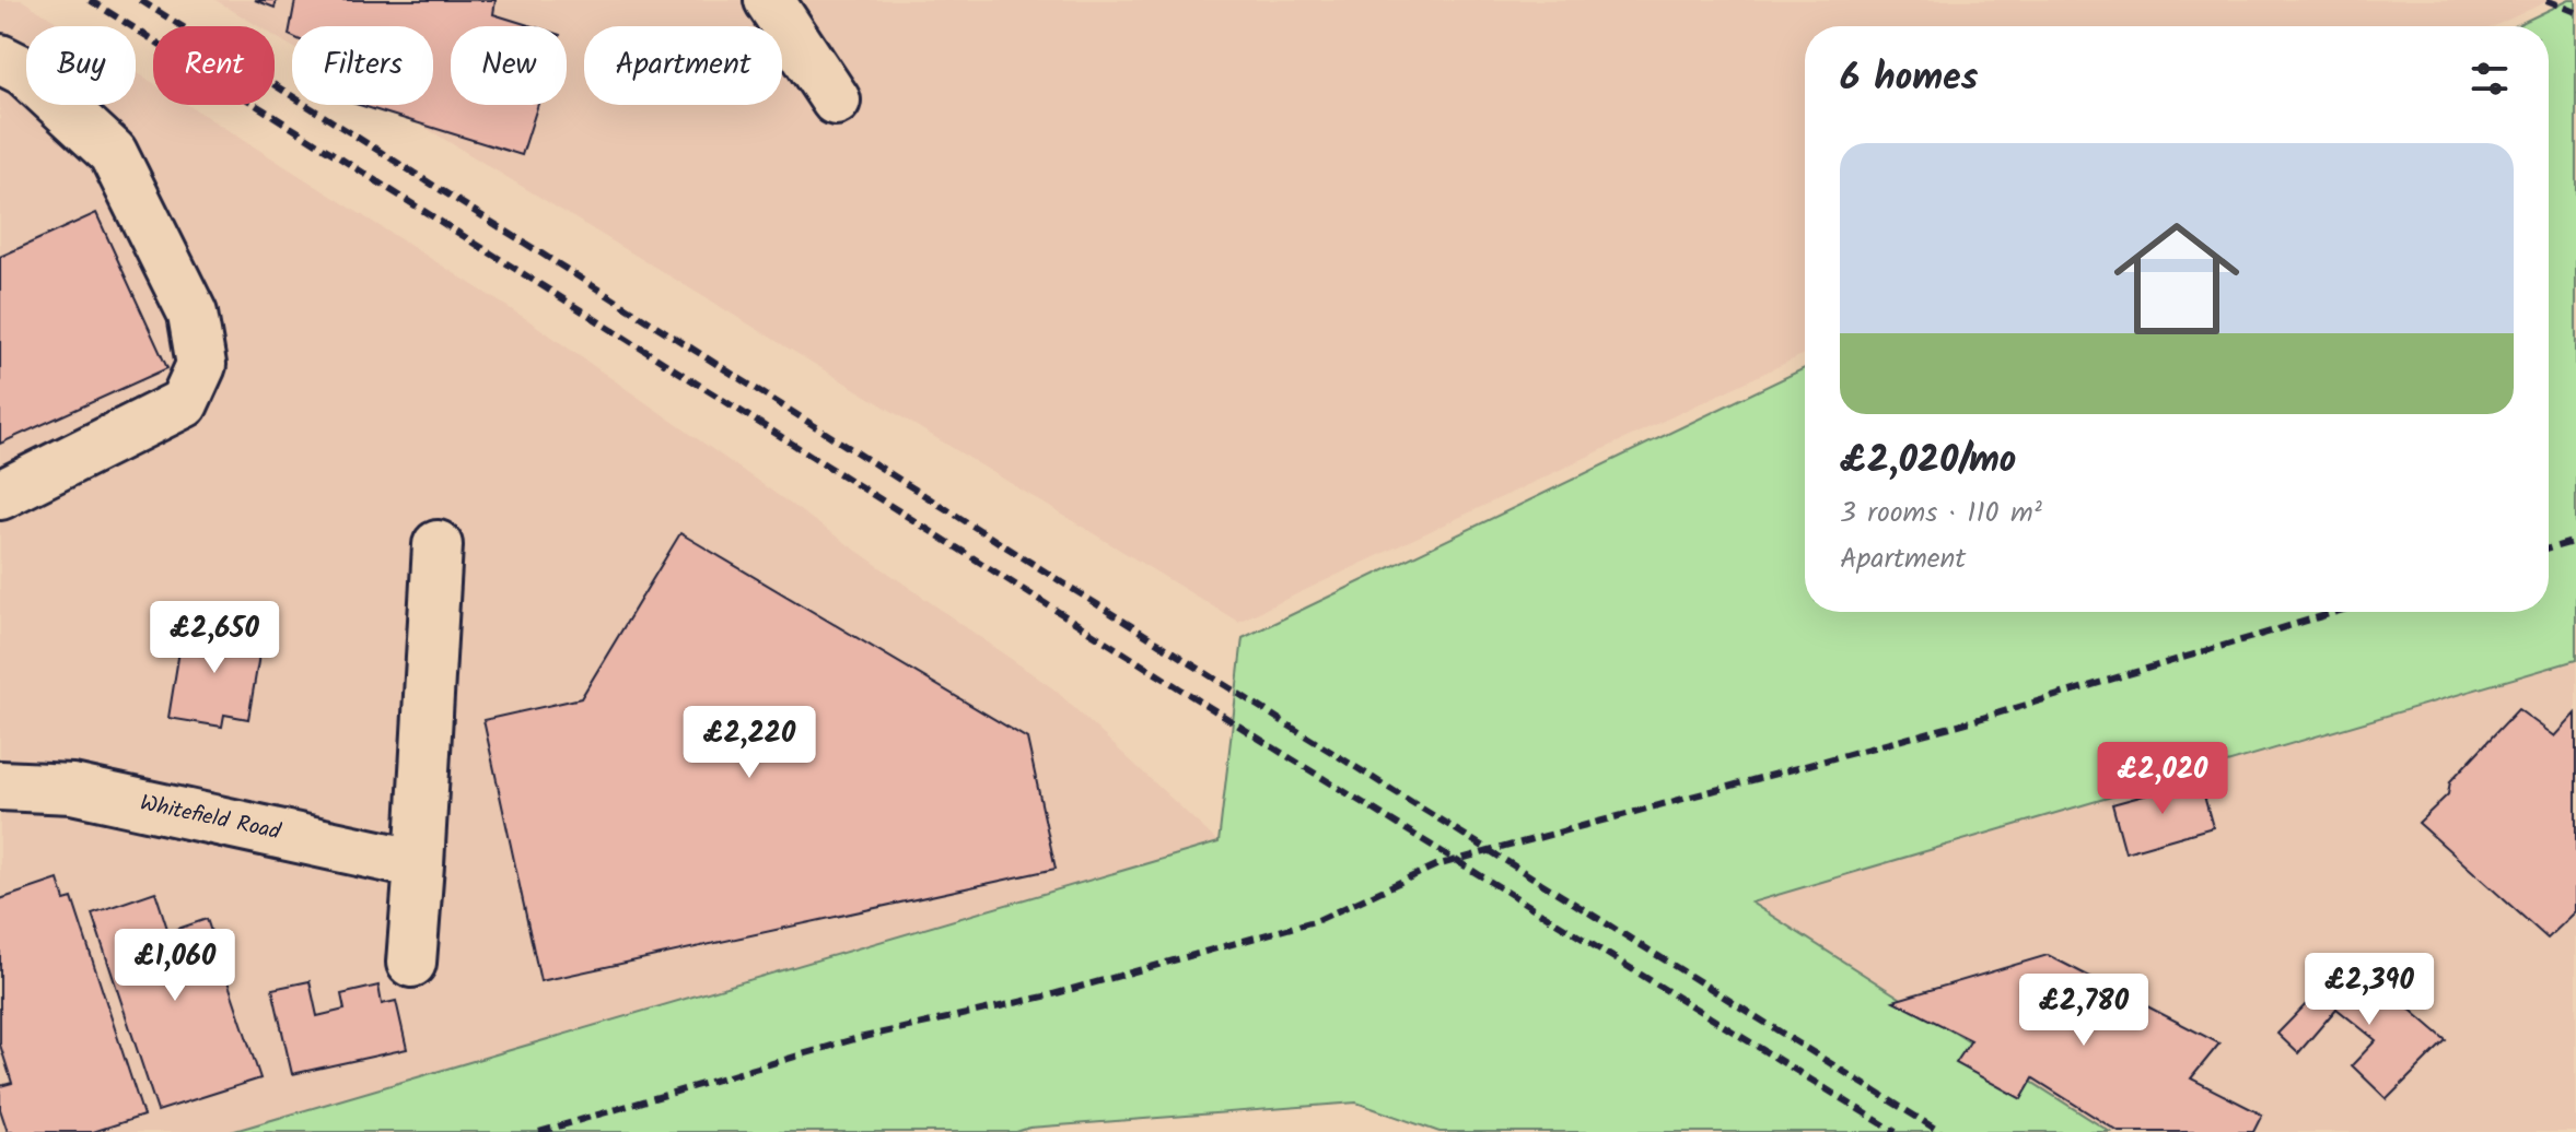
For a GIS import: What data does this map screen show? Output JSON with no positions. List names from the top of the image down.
{
  "streets": {
    "lane": ["Whitefield Road"]
  },
  "page": {
    "chip": [
      "Buy",
      "Rent",
      "Filters",
      "New",
      "Apartment"
    ],
    "heading": "6 homes",
    "list": [
      {
        "name": "£2,020/mo",
        "note": "3 rooms · 110 m² · Apartment"
      }
    ],
    "price": [
      "£2,650",
      "£2,220",
      "£2,020",
      "£1,060",
      "£2,390",
      "£2,780"
    ]
  }
}
